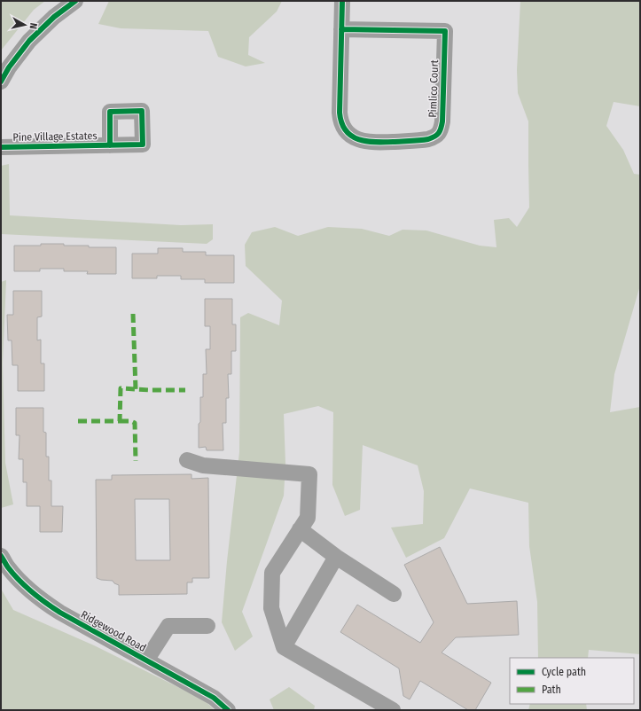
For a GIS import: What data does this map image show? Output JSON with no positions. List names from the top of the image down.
{
  "streets": {
    "street": ["Pimlico Court", "Pine Village Estates", "Ridgewood Road"]
  },
  "legend": ["Cycle path", "Path"],
  "north": "right"
}
